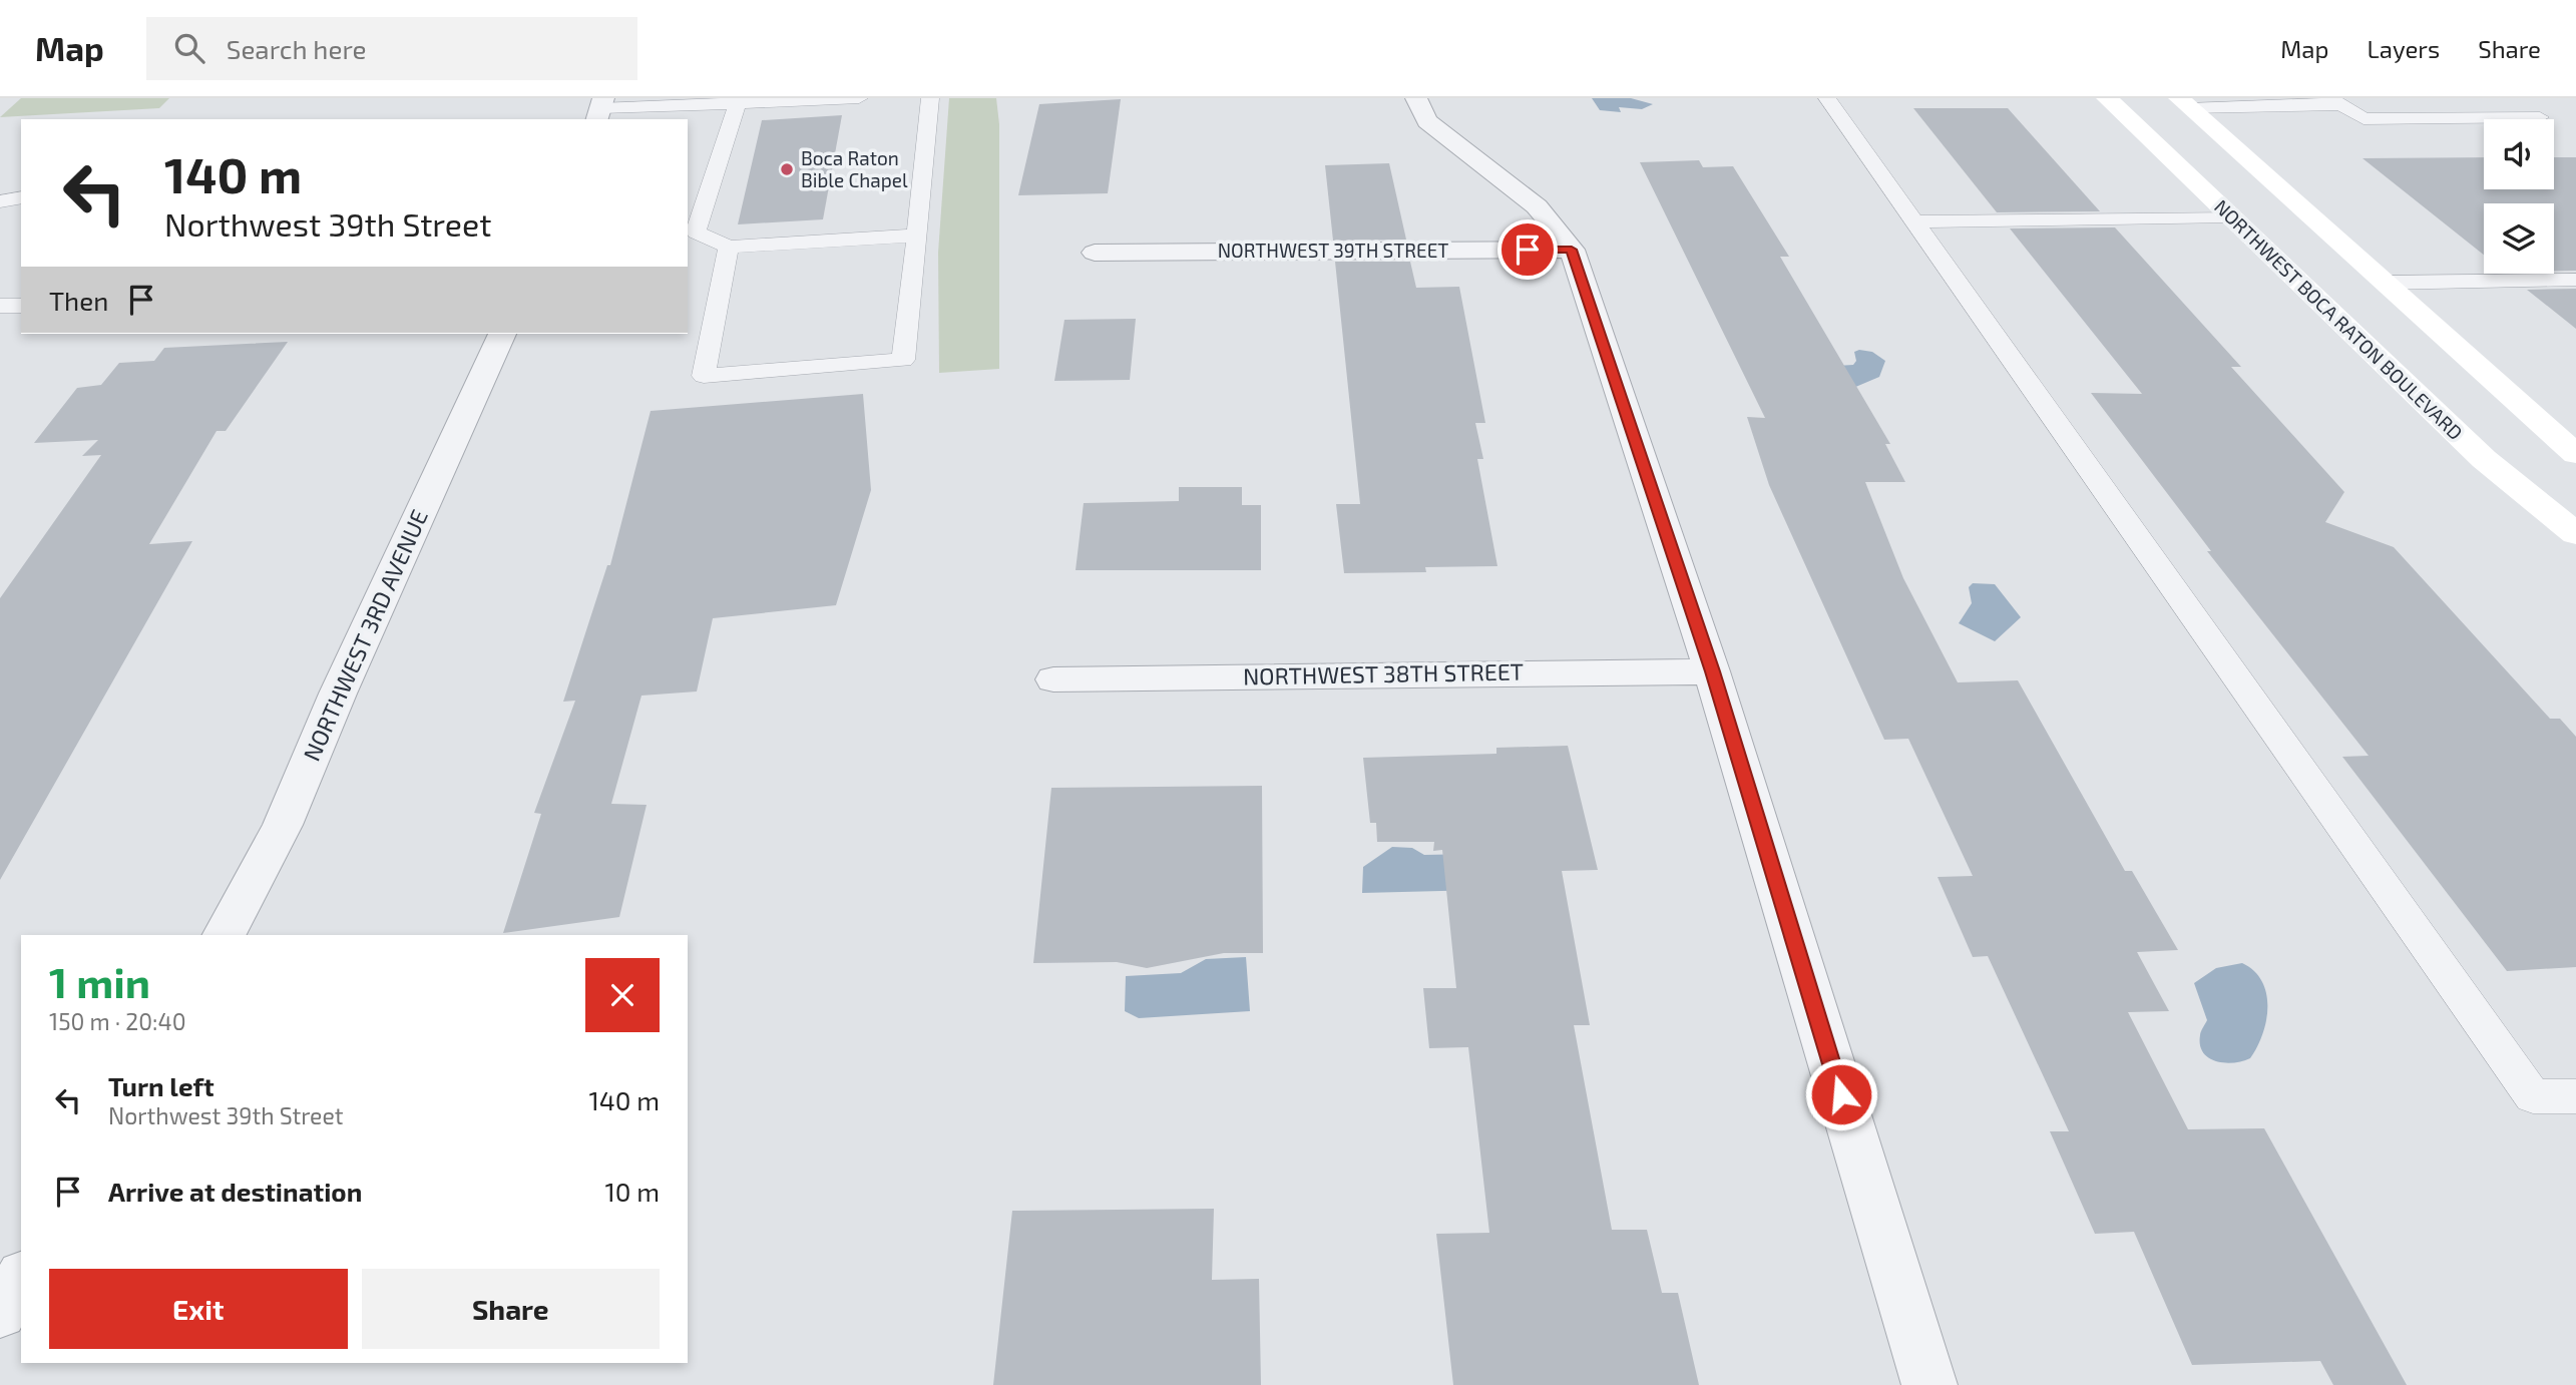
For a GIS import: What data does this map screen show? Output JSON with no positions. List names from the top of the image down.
{
  "streets": {
    "street": [
      "NORTHWEST 39TH STREET",
      "NORTHWEST BOCA RATON BOULEVARD",
      "NORTHWEST 3RD AVENUE",
      "NORTHWEST 38TH STREET"
    ]
  },
  "places": ["Boca Raton Bible Chapel"],
  "page": {
    "header": "Map",
    "search": "Search here",
    "nav": ["Map", "Layers", "Share"],
    "turn": ["140 m", "Northwest 39th Street"],
    "then": "Then",
    "heading": ["1 min", "150 m · 20:40"],
    "list": [
      {
        "name": "Turn left",
        "note": "Northwest 39th Street",
        "value": "140 m"
      },
      {
        "name": "Arrive at destination",
        "value": "10 m"
      }
    ],
    "buttons": ["Exit", "Share"]
  }
}
